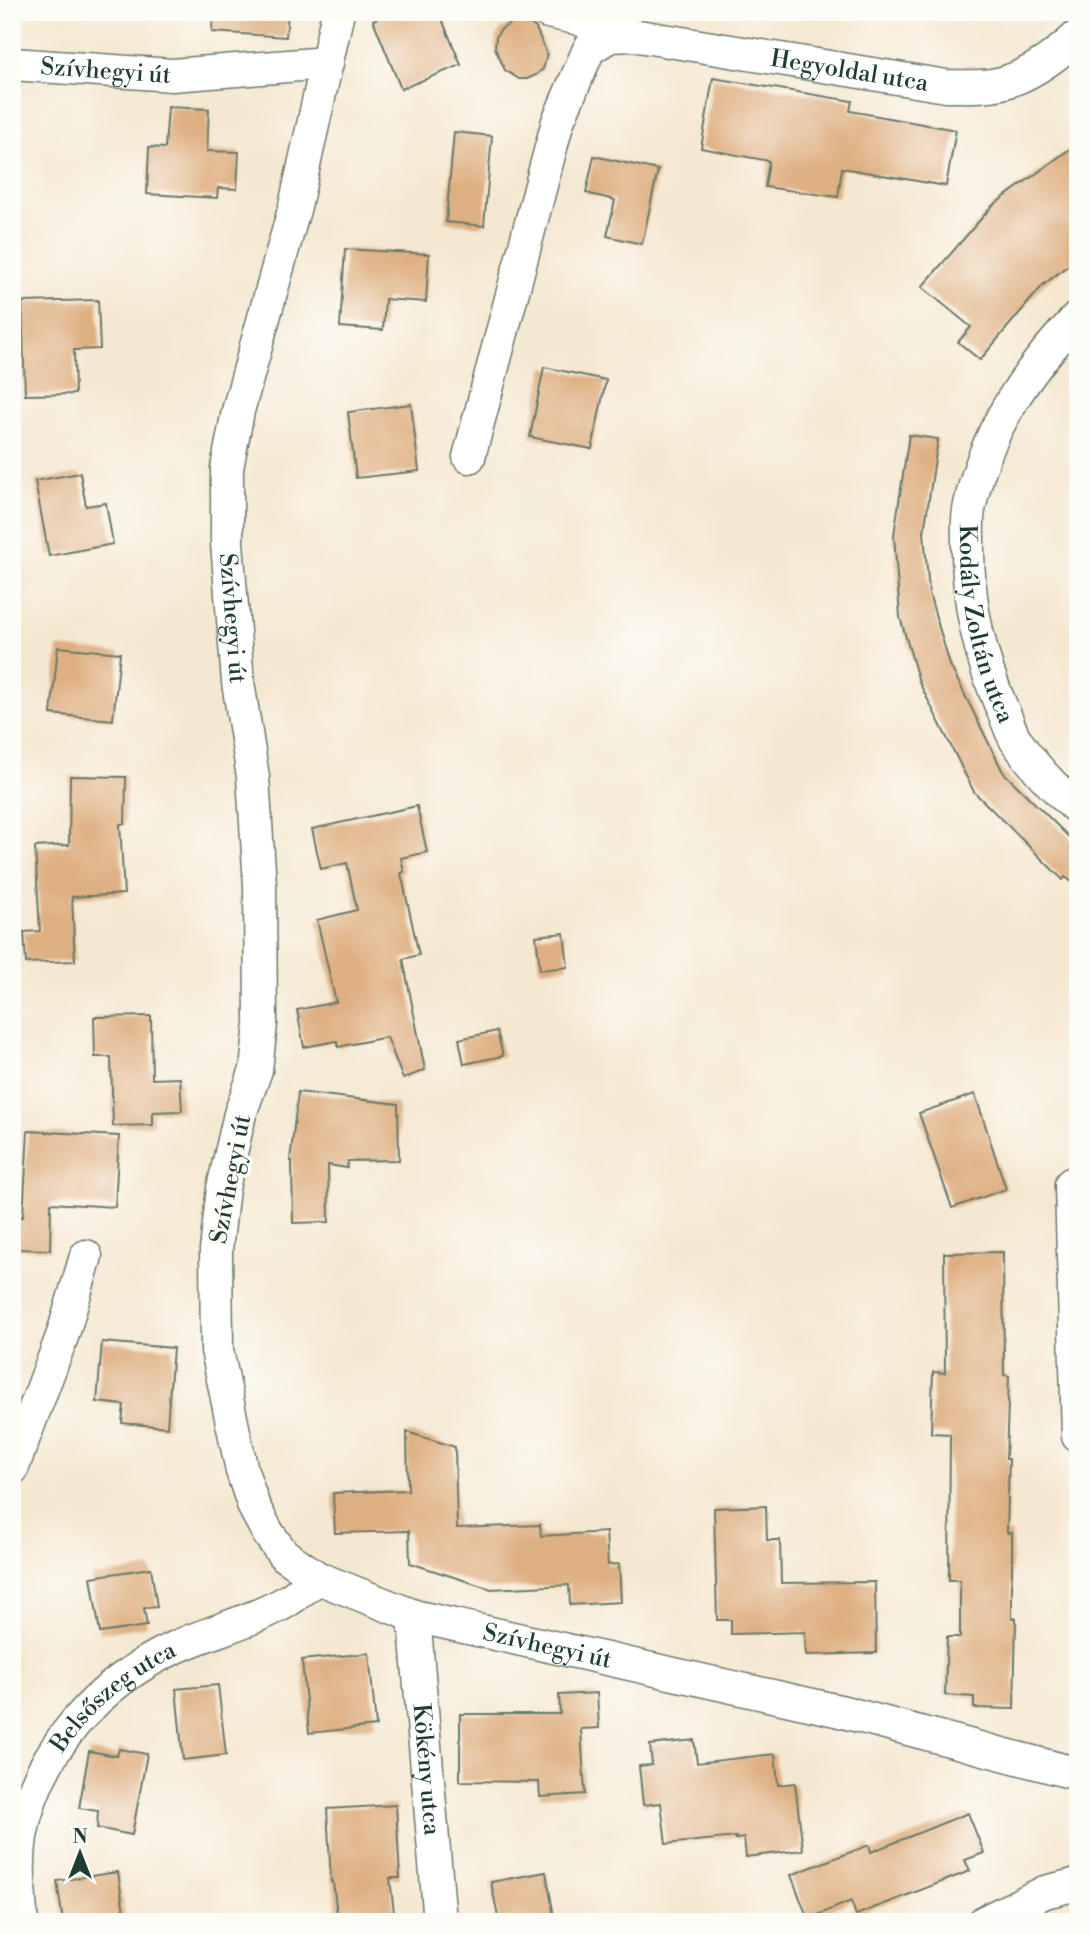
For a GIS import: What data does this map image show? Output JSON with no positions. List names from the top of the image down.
{
  "streets": {
    "street": [
      "Szívhegyi út",
      "Hegyoldal utca",
      "Kodály Zoltán utca",
      "Belsőszeg utca",
      "Kökény utca"
    ]
  },
  "crossings": [
    ["Szívhegyi út", "Belsőszeg utca"],
    ["Szívhegyi út", "Kökény utca"]
  ],
  "north": "top"
}
